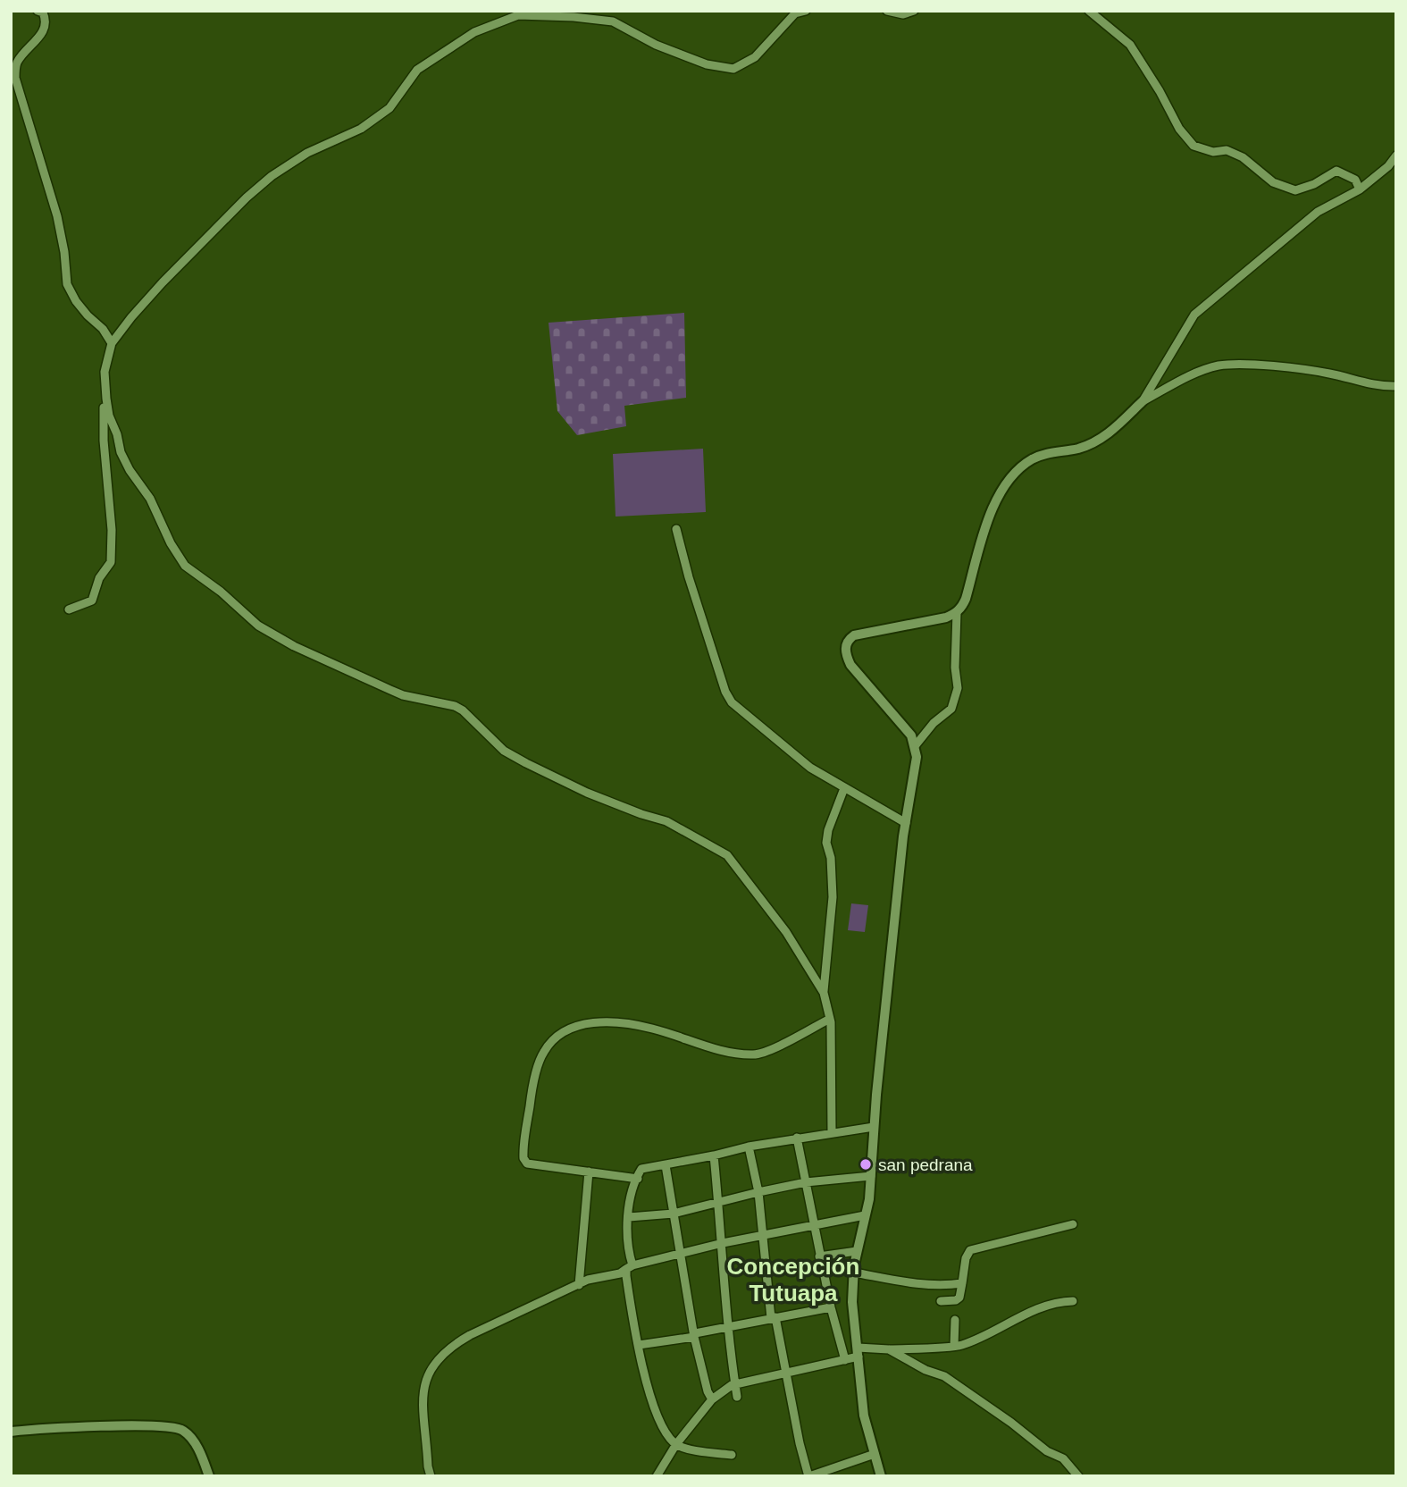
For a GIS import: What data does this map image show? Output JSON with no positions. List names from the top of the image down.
{
  "districts": ["Concepción Tutuapa"],
  "places": ["san pedrana"]
}
